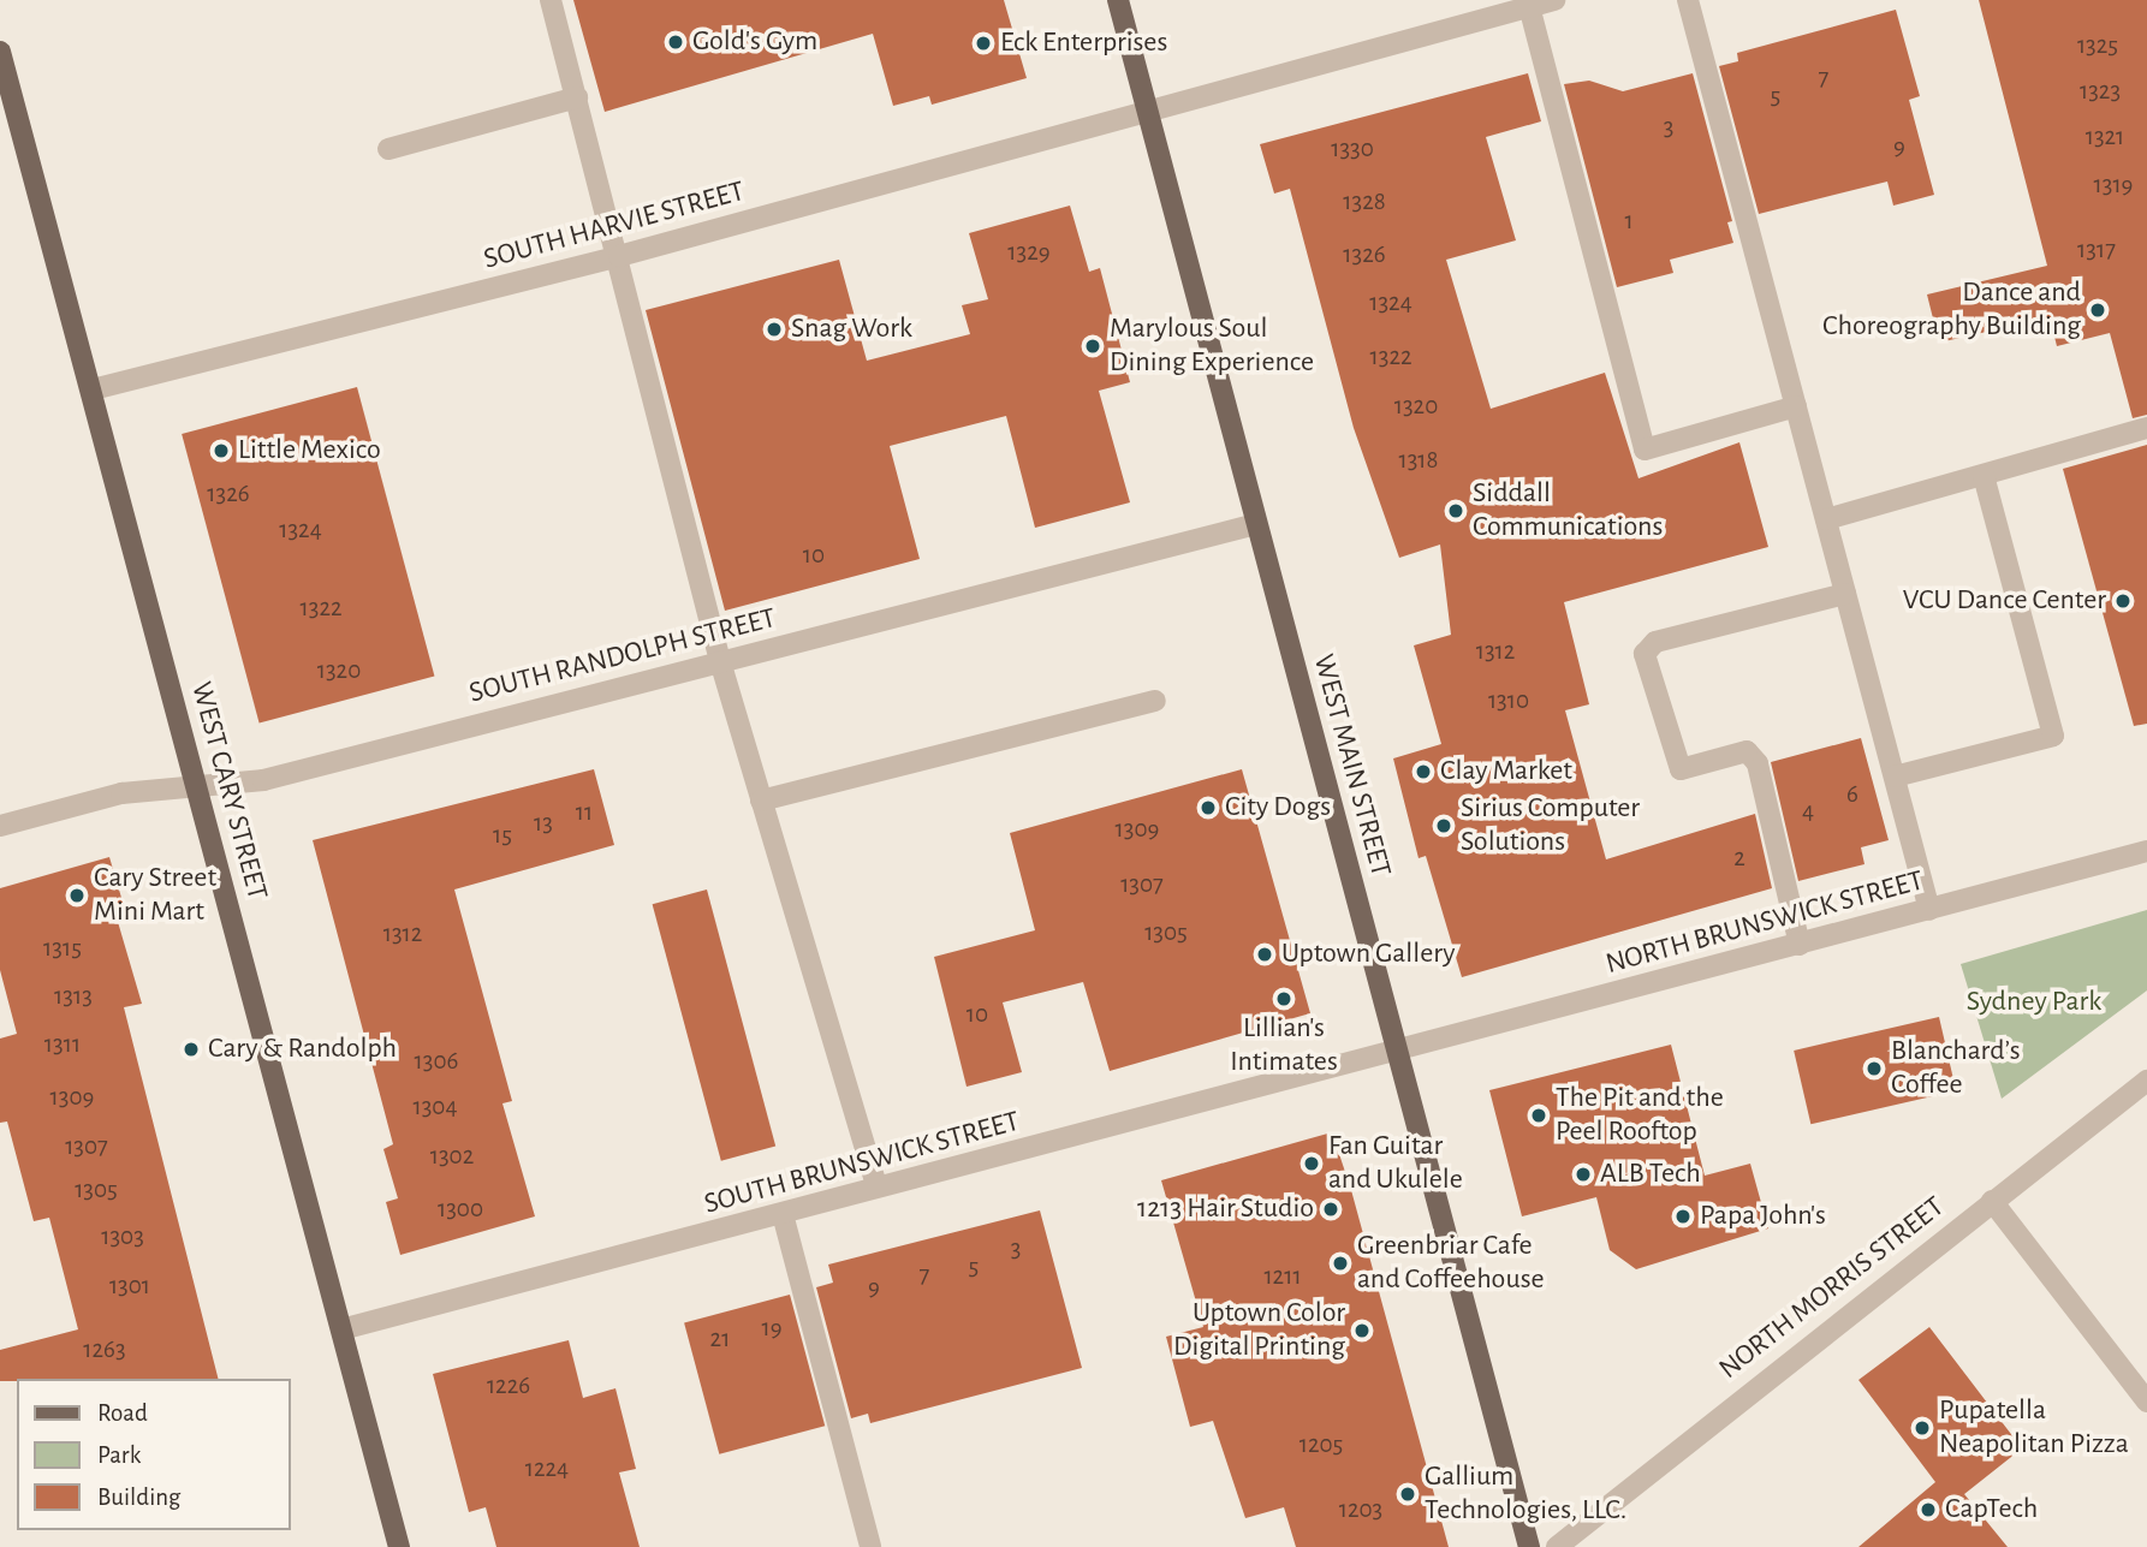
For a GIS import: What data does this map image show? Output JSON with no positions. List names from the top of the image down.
{
  "streets": {
    "main road": ["WEST MAIN STREET", "WEST CARY STREET"],
    "street": [
      "SOUTH HARVIE STREET",
      "SOUTH RANDOLPH STREET",
      "NORTH BRUNSWICK STREET",
      "SOUTH BRUNSWICK STREET",
      "NORTH MORRIS STREET"
    ]
  },
  "crossings": [
    ["SOUTH HARVIE STREET", "WEST MAIN STREET"],
    ["SOUTH HARVIE STREET", "WEST CARY STREET"],
    ["SOUTH RANDOLPH STREET", "WEST MAIN STREET"],
    ["SOUTH RANDOLPH STREET", "WEST CARY STREET"],
    ["WEST MAIN STREET", "NORTH BRUNSWICK STREET"],
    ["WEST MAIN STREET", "SOUTH BRUNSWICK STREET"],
    ["WEST CARY STREET", "SOUTH BRUNSWICK STREET"],
    ["NORTH BRUNSWICK STREET", "SOUTH BRUNSWICK STREET"]
  ],
  "parks": ["Sydney Park"],
  "places": [
    "Gold's Gym",
    "Eck Enterprises",
    "Dance and Choreography Building",
    "Snag Work",
    "Marylous Soul Dining Experience",
    "Little Mexico",
    "Siddall Communications",
    "VCU Dance Center",
    "Clay Market",
    "City Dogs",
    "Sirius Computer Solutions",
    "Cary Street Mini Mart",
    "Uptown Gallery",
    "Lillian's Intimates",
    "Cary & Randolph",
    "Blanchard’s Coffee",
    "The Pit and the Peel Rooftop",
    "Fan Guitar and Ukulele",
    "ALB Tech",
    "1213 Hair Studio",
    "Papa John's",
    "Greenbriar Cafe and Coffeehouse",
    "Uptown Color Digital Printing",
    "Pupatella Neapolitan Pizza",
    "Gallium Technologies, LLC.",
    "CapTech"
  ],
  "house_numbers": [
    "1325",
    "7",
    "1323",
    "5",
    "3",
    "1321",
    "9",
    "1330",
    "1319",
    "1328",
    "1",
    "1317",
    "1329",
    "1326",
    "1324",
    "1322",
    "1320",
    "1318",
    "1326",
    "1324",
    "10",
    "1322",
    "1312",
    "1320",
    "1310",
    "6",
    "4",
    "11",
    "13",
    "1309",
    "15",
    "2",
    "1307",
    "1305",
    "1312",
    "1315",
    "1313",
    "10",
    "1311",
    "1306",
    "1309",
    "1304",
    "1307",
    "1302",
    "1305",
    "1300",
    "1303",
    "3",
    "5",
    "7",
    "1211",
    "1301",
    "9",
    "19",
    "21",
    "1263",
    "1226",
    "1205",
    "1224",
    "1203"
  ],
  "legend": ["Road", "Park", "Building"]
}
